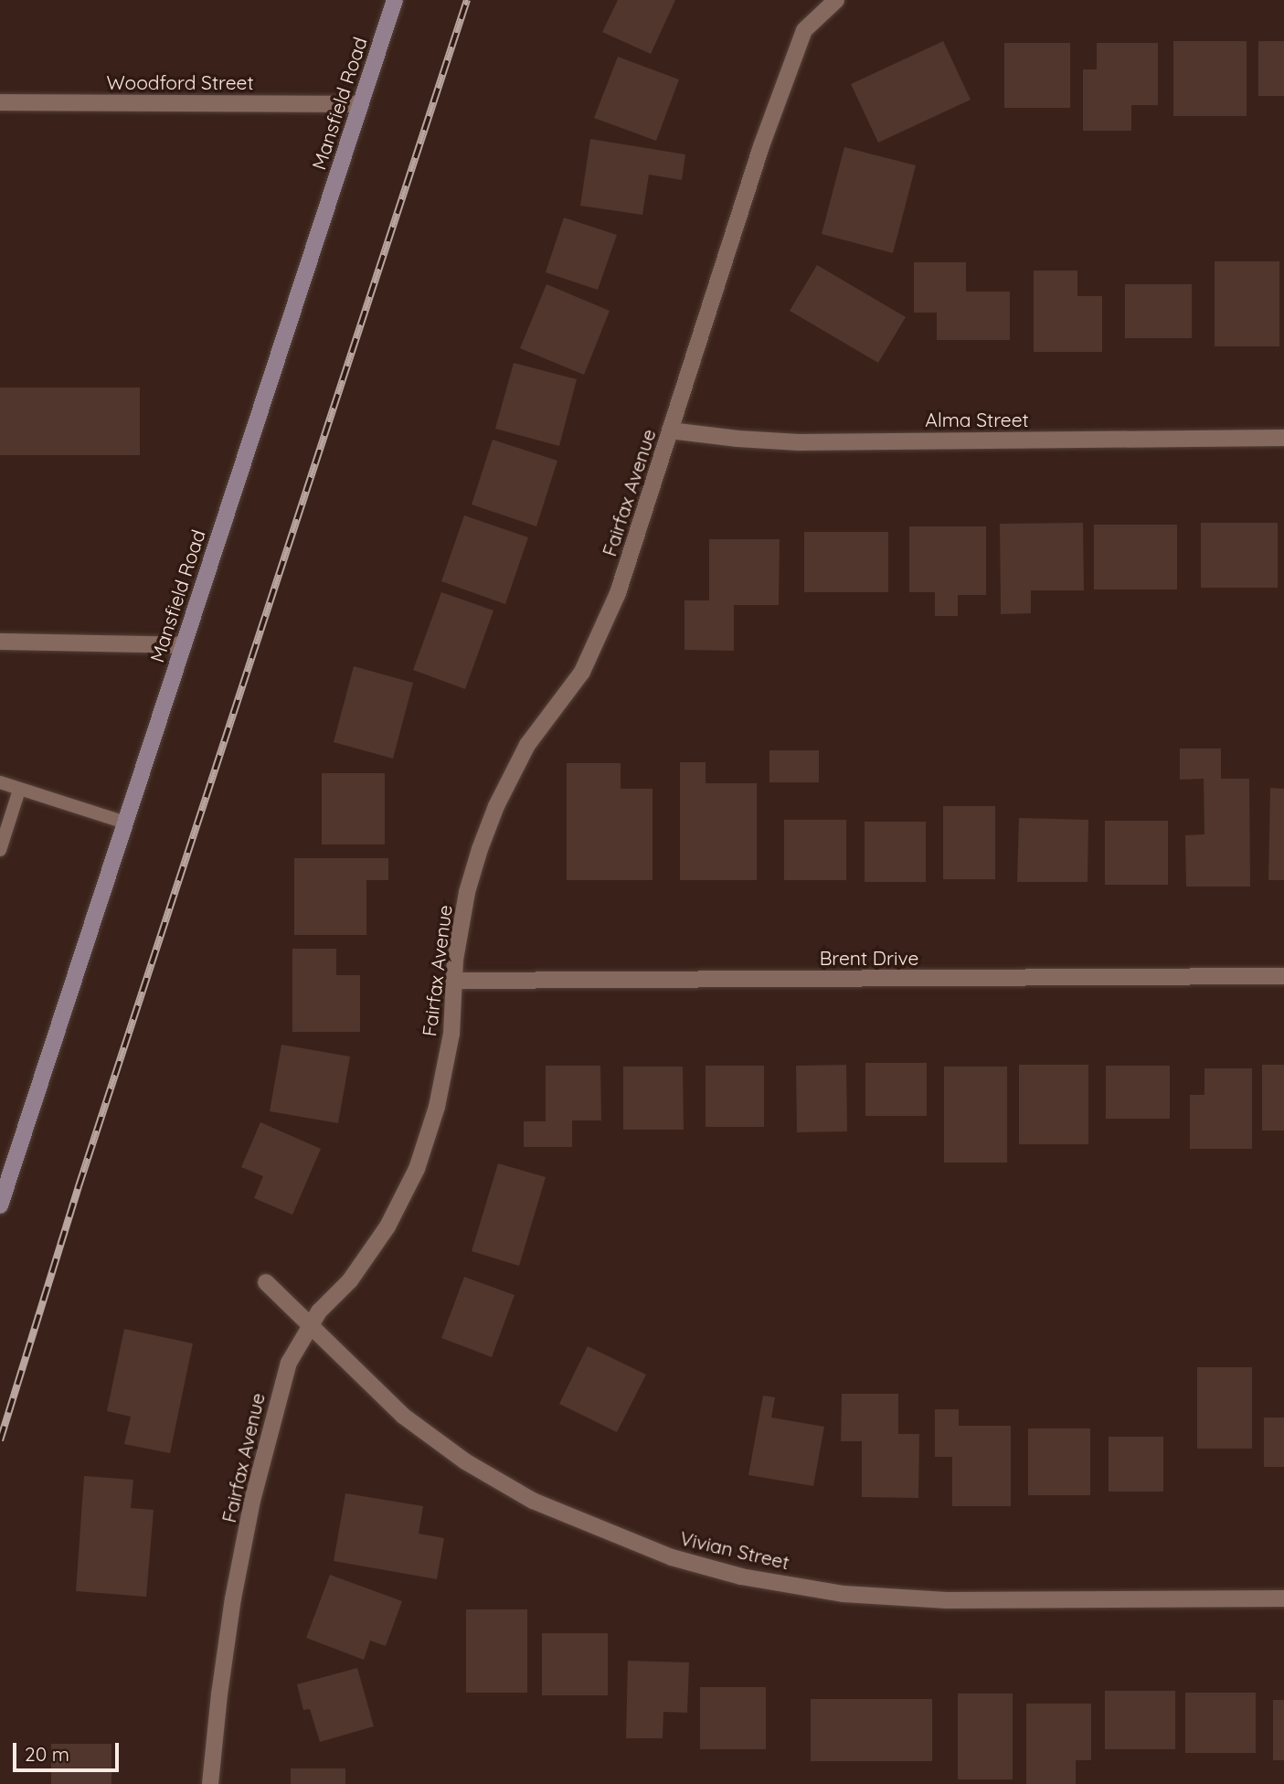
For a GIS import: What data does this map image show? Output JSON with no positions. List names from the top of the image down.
{
  "streets": {
    "main road": ["Mansfield Road"],
    "street": [
      "Woodford Street",
      "Alma Street",
      "Fairfax Avenue",
      "Brent Drive",
      "Vivian Street"
    ]
  },
  "crossings": [
    ["Woodford Street", "Mansfield Road"],
    ["Alma Street", "Fairfax Avenue"],
    ["Fairfax Avenue", "Brent Drive"],
    ["Fairfax Avenue", "Vivian Street"]
  ],
  "scale_bar": "20 m"
}
